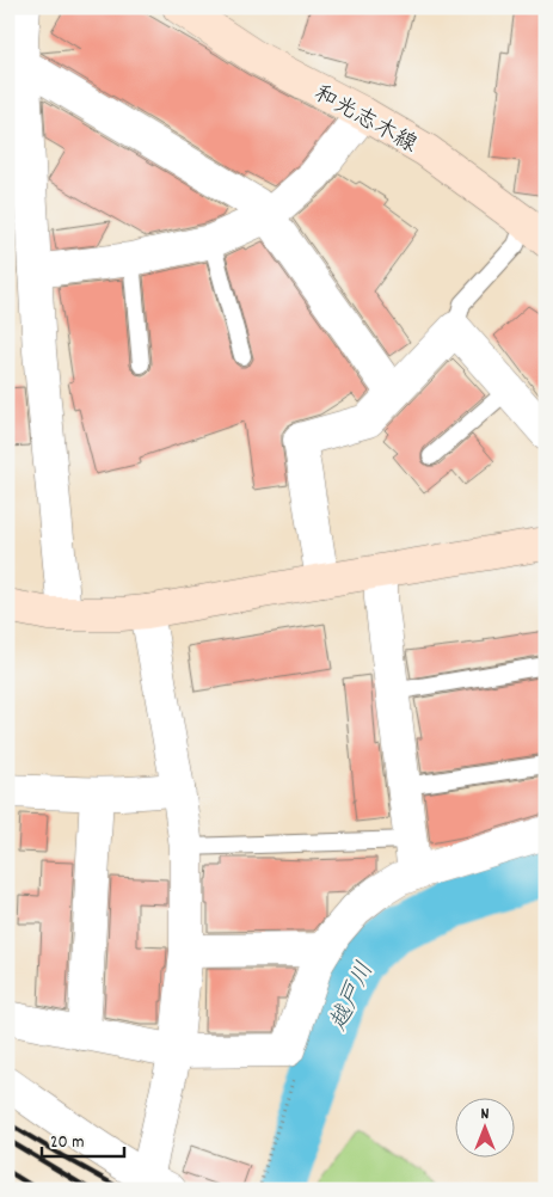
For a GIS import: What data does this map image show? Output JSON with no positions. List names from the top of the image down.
{
  "streets": {
    "street": ["和光志木線"]
  },
  "water": ["越戸川"],
  "scale_bar": "20 m",
  "north": "top"
}
